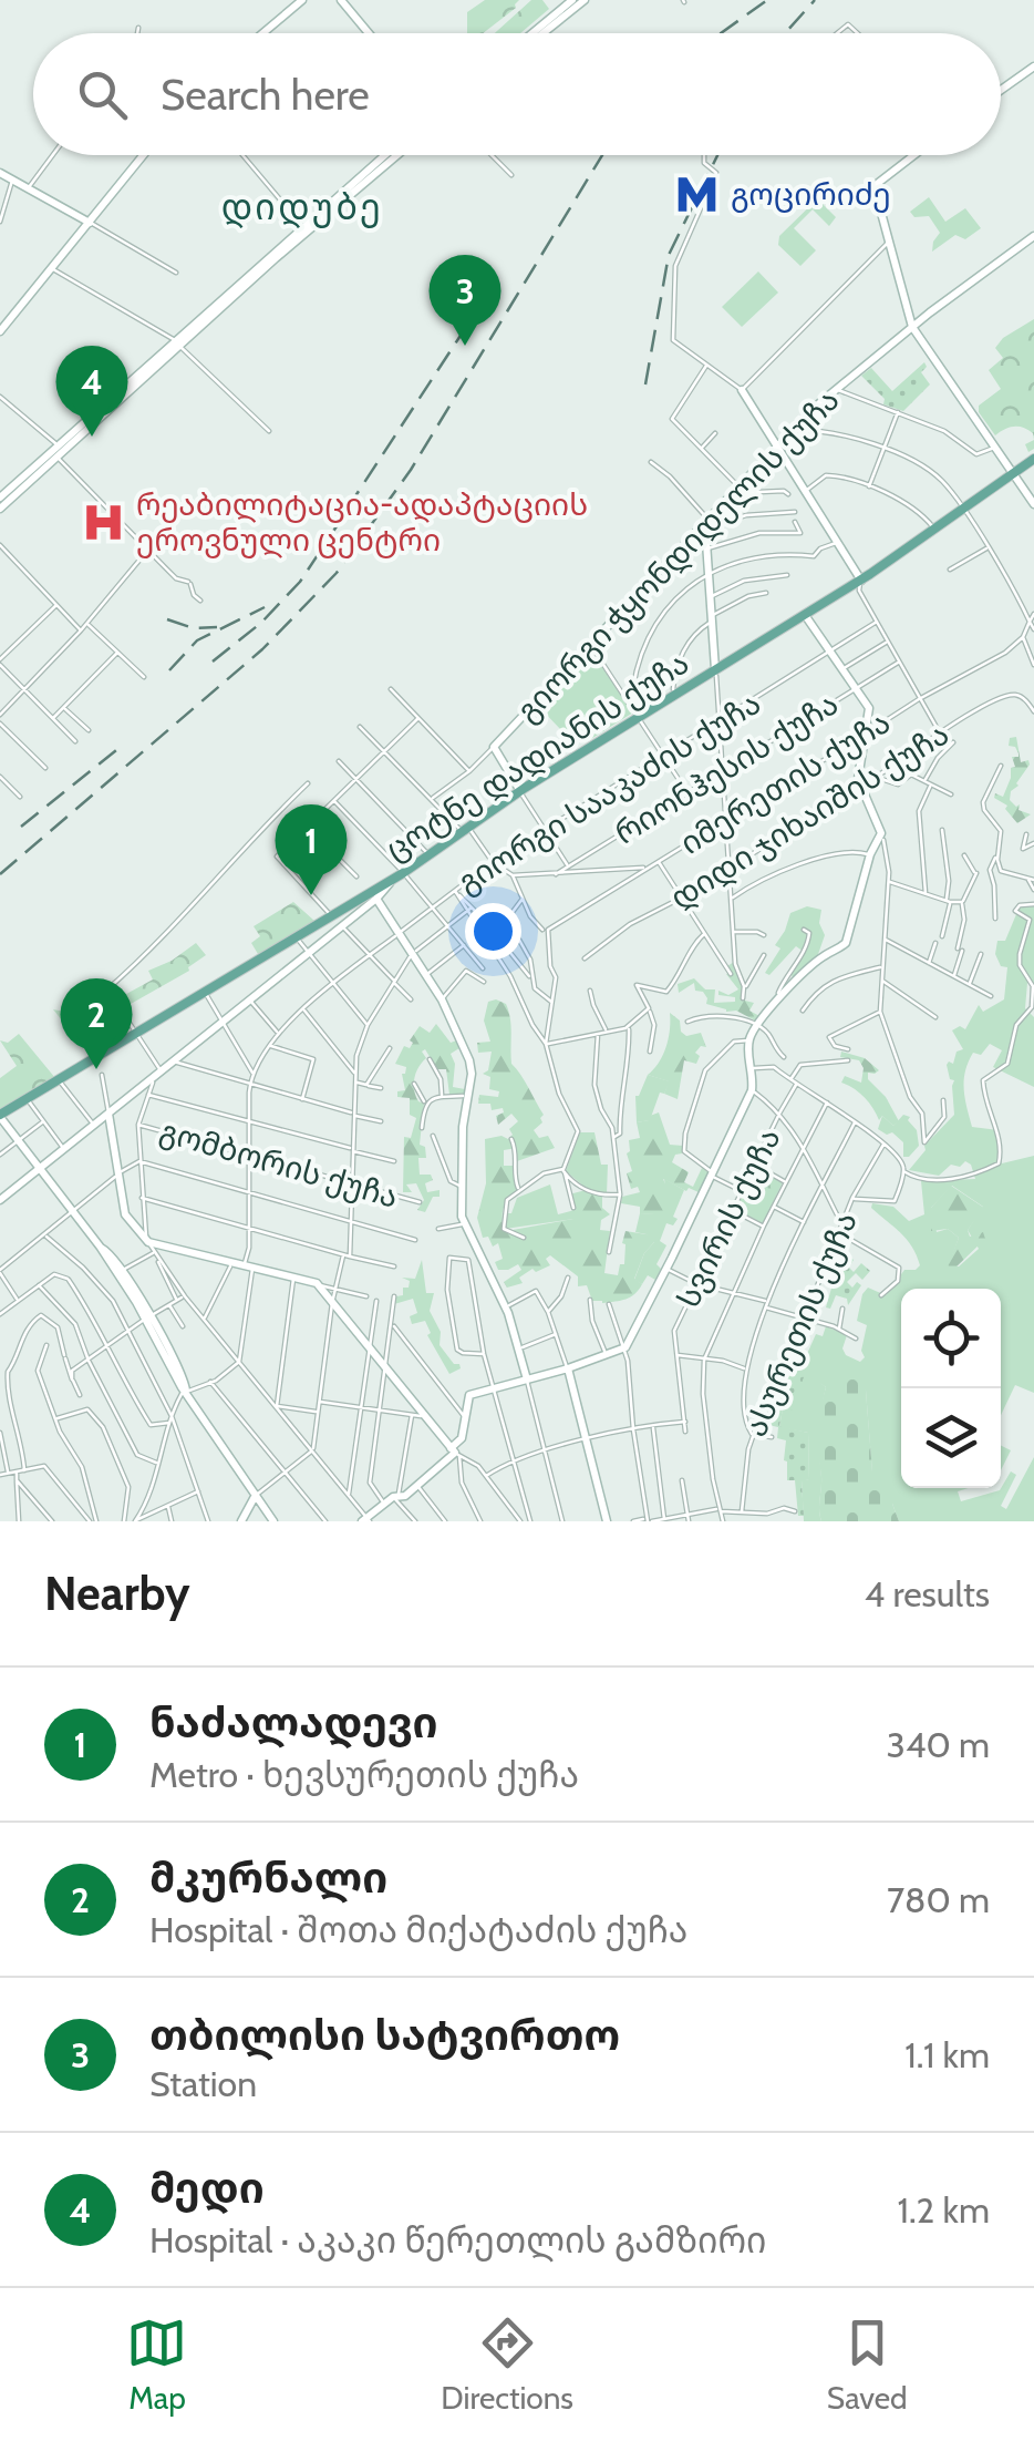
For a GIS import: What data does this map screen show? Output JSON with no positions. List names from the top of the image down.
{
  "streets": {
    "main road": ["ცოტნე დადიანის ქუჩა"],
    "street": [
      "გიორგი ჭყონდიდელის ქუჩა",
      "რიონჰესის ქუჩა",
      "იმერეთის ქუჩა",
      "გიორგი სააკაძის ქუჩა",
      "დიდი ჯიხაიშის ქუჩა",
      "გომბორის ქუჩა",
      "სვირის ქუჩა",
      "ასურეთის ქუჩა"
    ]
  },
  "crossings": [
    ["გიორგი სააკაძის ქუჩა", "გომბორის ქუჩა"]
  ],
  "districts": ["დიდუბე"],
  "places": {
    "metro station": ["გოცირიძე"],
    "hospital": ["რეაბილიტაცია-ადაპტაციის ეროვნული ცენტრი"]
  },
  "page": {
    "search": "Search here",
    "pins": [
      "3",
      "4",
      "1",
      "2"
    ],
    "heading": ["Nearby", "4 results"],
    "list": [
      {
        "mark": "1",
        "name": "ნაძალადევი",
        "note": "Metro · ხევსურეთის ქუჩა",
        "value": "340 m"
      },
      {
        "mark": "2",
        "name": "მკურნალი",
        "note": "Hospital · შოთა მიქატაძის ქუჩა",
        "value": "780 m"
      },
      {
        "mark": "3",
        "name": "თბილისი სატვირთო",
        "note": "Station",
        "value": "1.1 km"
      },
      {
        "mark": "4",
        "name": "მედი",
        "note": "Hospital · აკაკი წერეთლის გამზირი",
        "value": "1.2 km"
      }
    ],
    "nav": ["Map", "Directions", "Saved"]
  }
}
